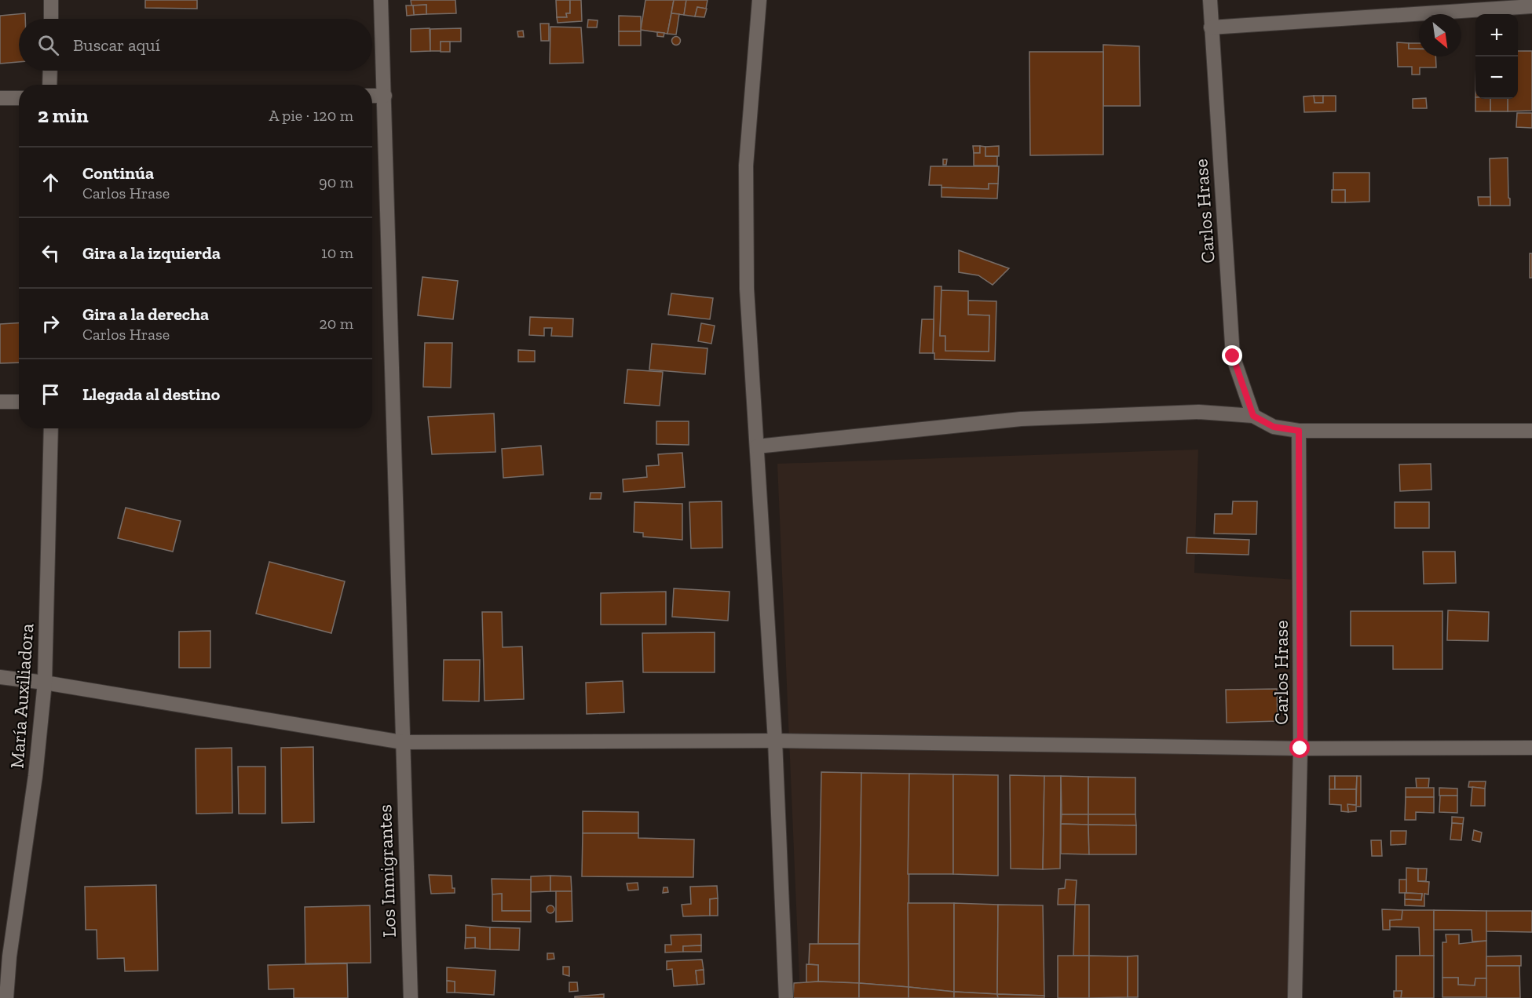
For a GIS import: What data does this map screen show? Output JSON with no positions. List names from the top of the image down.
{
  "streets": {
    "street": ["Carlos Hrase", "María Auxiliadora", "Los Inmigrantes"]
  },
  "north": "bottom right",
  "page": {
    "map_buttons": ["+", "−"],
    "search": "Buscar aquí",
    "heading": ["2 min", "A pie · 120 m"],
    "list": [
      ["Continúa", "Carlos Hrase", "90 m"],
      ["Gira a la izquierda", "10 m"],
      ["Gira a la derecha", "Carlos Hrase", "20 m"],
      "Llegada al destino"
    ]
  }
}
